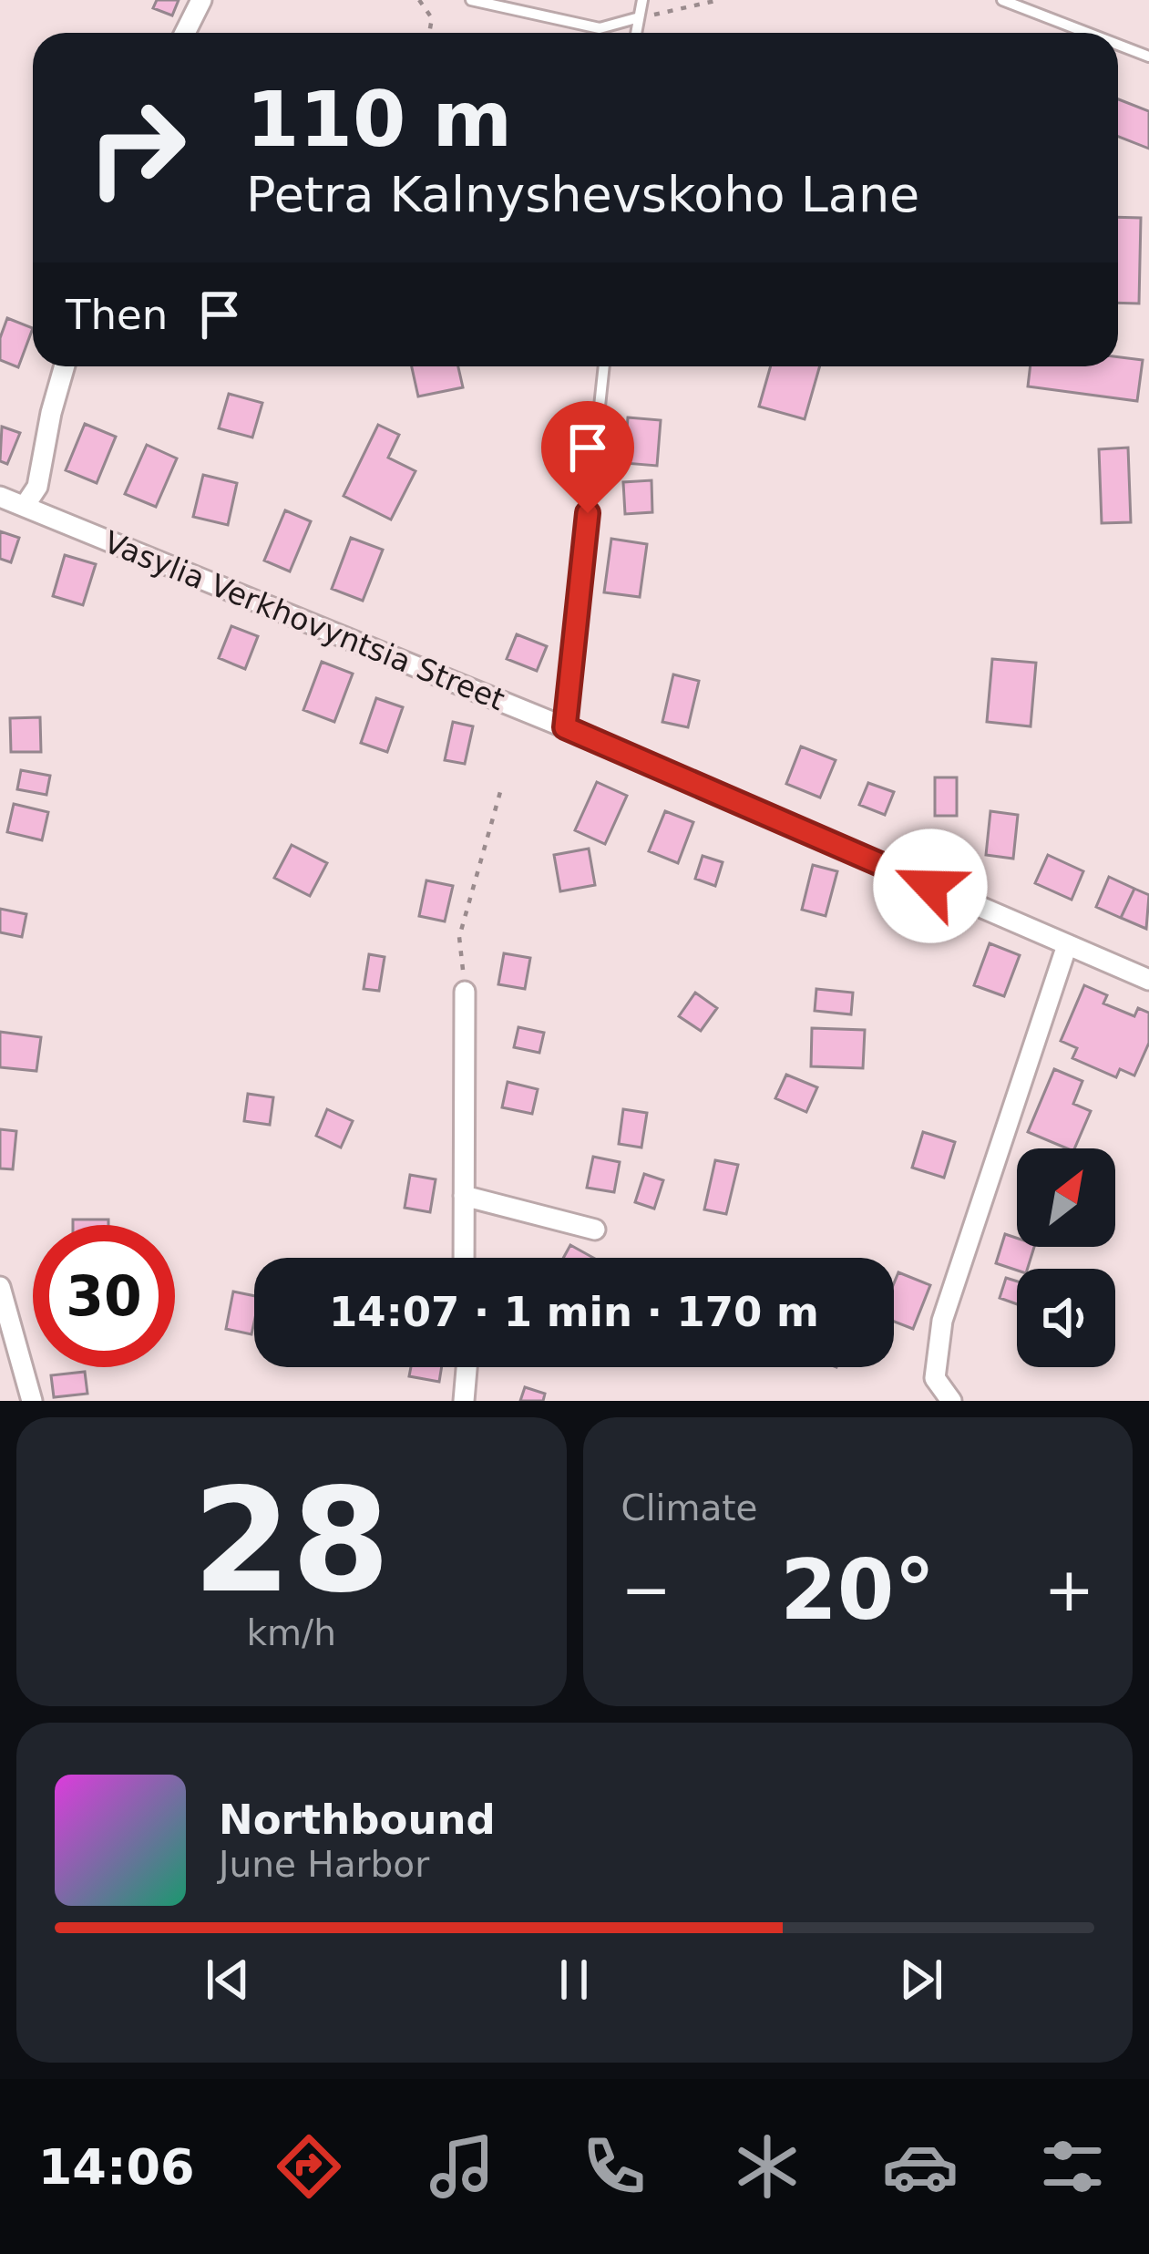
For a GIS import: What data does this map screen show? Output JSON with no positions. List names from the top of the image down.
{
  "streets": {
    "street": ["Vasylia Verkhovyntsia Street"]
  },
  "north": "top right",
  "page": {
    "turn": ["110 m", "Petra Kalnyshevskoho Lane"],
    "then": "Then",
    "limit": "30",
    "trip": "14:07 · 1 min · 170 m",
    "tile": [
      ["28", "km/h"],
      "Climate"
    ],
    "heat": ["−", "20°", "+"],
    "song": ["Northbound", "June Harbor"],
    "tabs": "14:06"
  }
}
